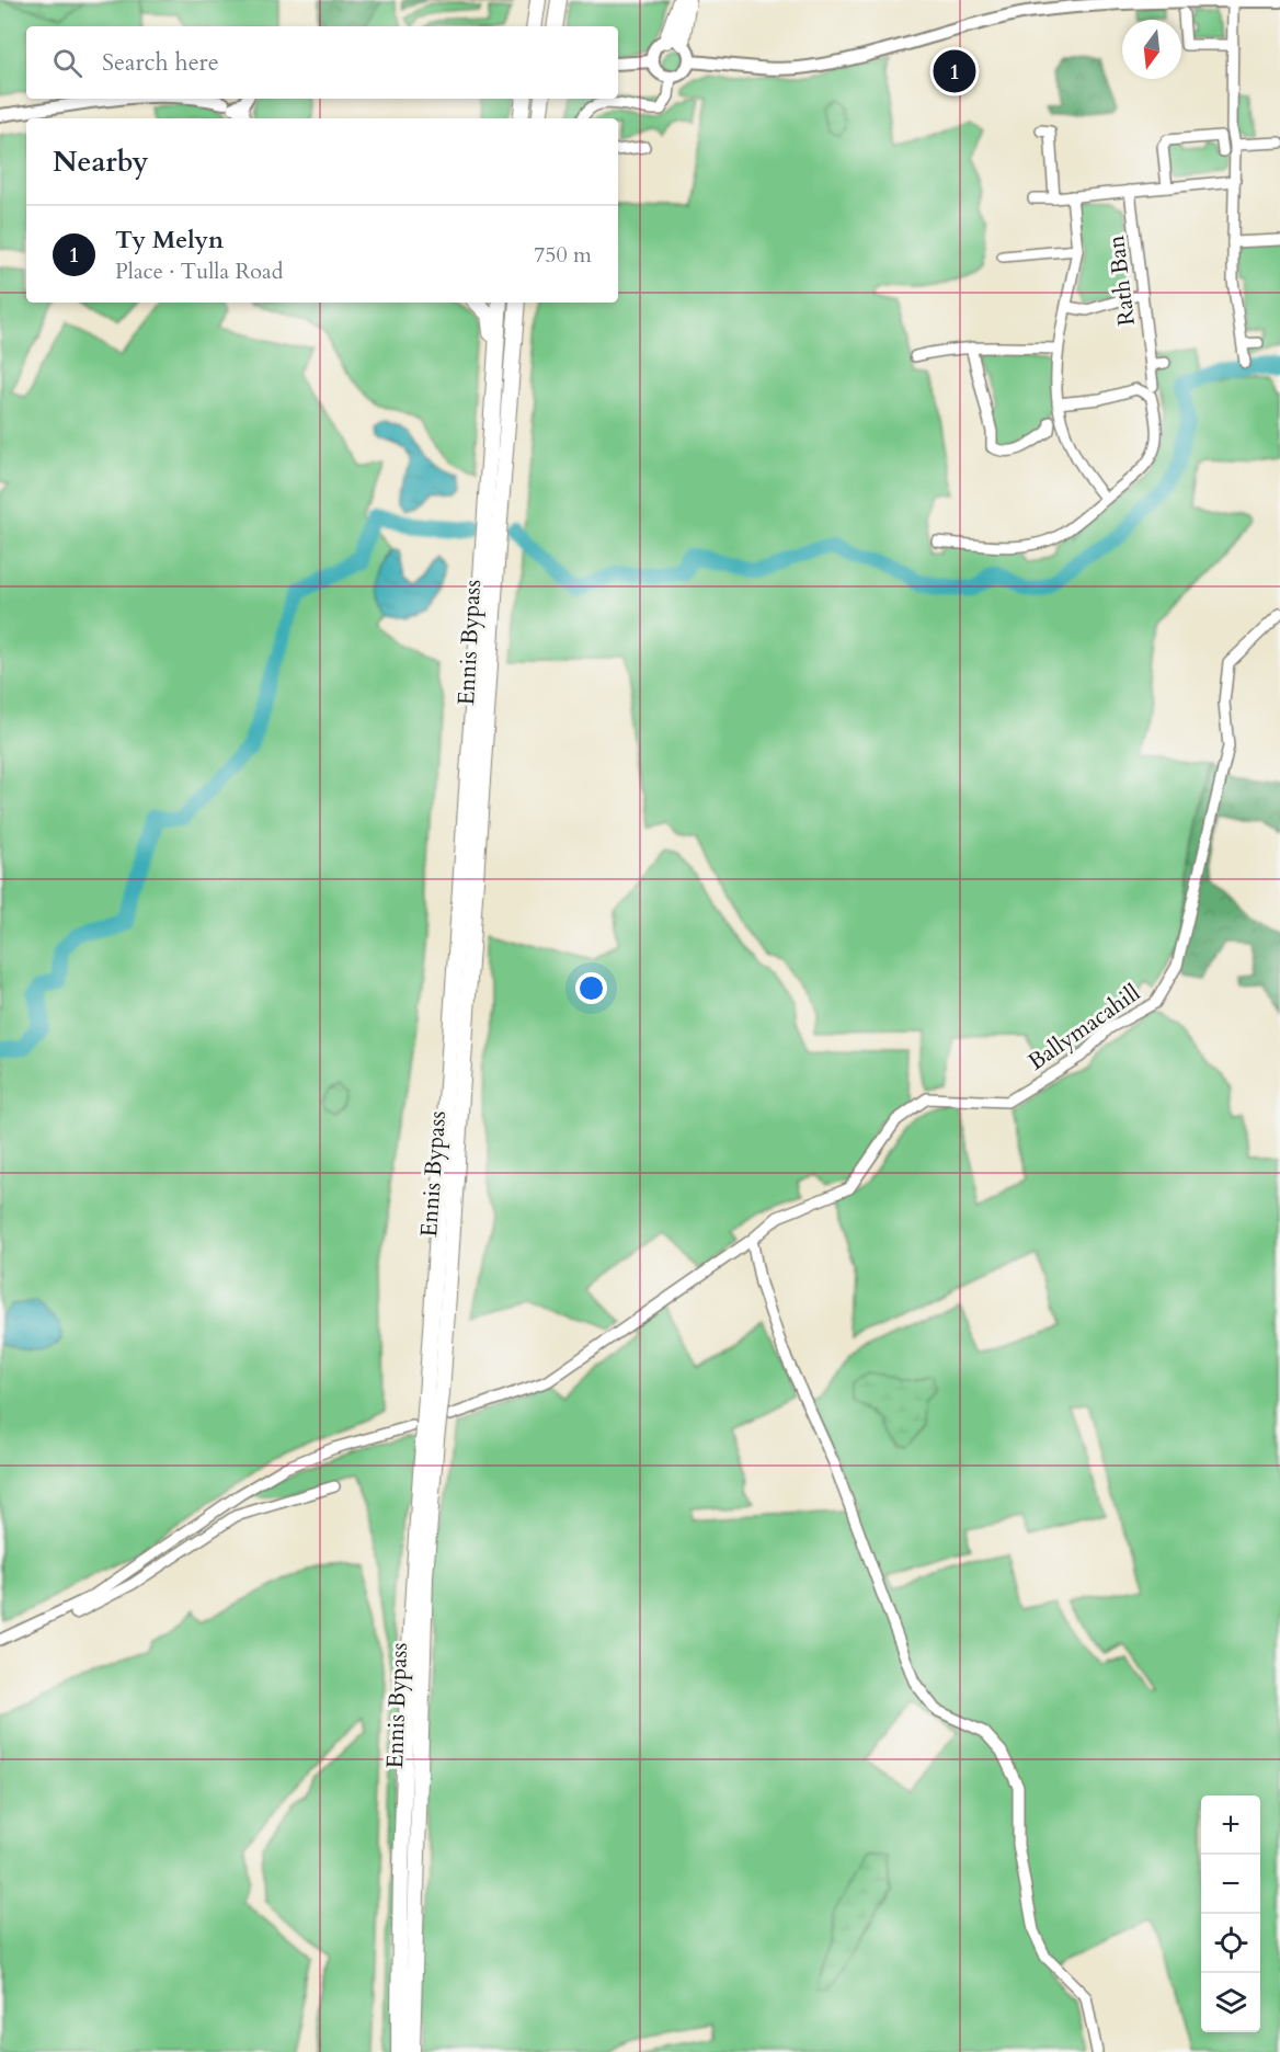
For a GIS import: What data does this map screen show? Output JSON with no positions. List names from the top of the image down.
{
  "streets": {
    "highway": ["Ennis Bypass"],
    "street": ["Rath Ban", "Ballymacahill"]
  },
  "north": "bottom",
  "page": {
    "search": "Search here",
    "pins": "1",
    "heading": "Nearby",
    "list": [
      {
        "mark": "1",
        "name": "Ty Melyn",
        "note": "Place · Tulla Road",
        "value": "750 m"
      }
    ],
    "map_buttons": ["+", "−"]
  }
}
